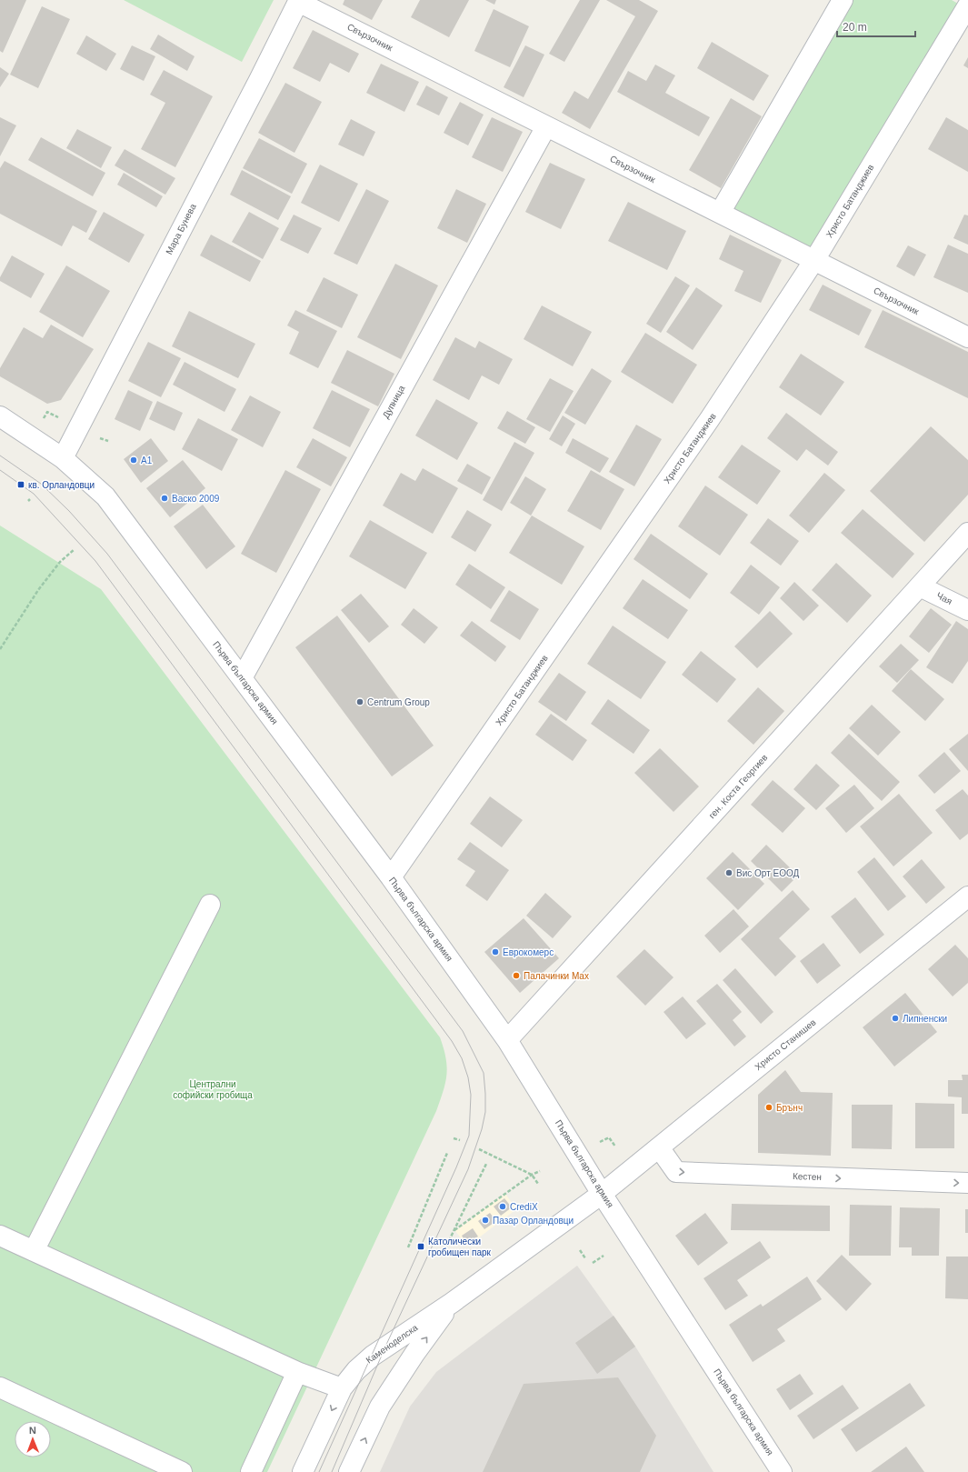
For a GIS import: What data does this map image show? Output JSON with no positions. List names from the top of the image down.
{
  "streets": {
    "street": [
      "Свързочник",
      "Христо Батанджиев",
      "Мара Бунева",
      "Дупница",
      "Чая",
      "Първа българска армия",
      "ген. Коста Георгиев",
      "Христо Станишев",
      "Кестен",
      "Каменоделска"
    ]
  },
  "crossings": [
    ["Свързочник", "Христо Батанджиев"],
    ["Свързочник", "Мара Бунева"],
    ["Свързочник", "Дупница"],
    ["Христо Батанджиев", "Първа българска армия"],
    ["Мара Бунева", "Първа българска армия"],
    ["Дупница", "Първа българска армия"],
    ["Чая", "ген. Коста Георгиев"],
    ["Първа българска армия", "ген. Коста Георгиев"],
    ["Първа българска армия", "Христо Станишев"],
    ["Първа българска армия", "Каменоделска"],
    ["Христо Станишев", "Кестен"],
    ["Христо Станишев", "Каменоделска"]
  ],
  "one_way": ["Кестен"],
  "parks": ["Централни софийски гробища"],
  "places": {
    "other": [
      "A1",
      "Васко 2009",
      "Centrum Group",
      "Вис Орт ЕООД",
      "Еврокомерс",
      "Палачинки Max",
      "Липненски",
      "Брънч",
      "CrediX",
      "Пазар Орландовци"
    ],
    "transit": ["кв. Орландовци", "Католически гробищен парк"]
  },
  "scale_bar": "20 m",
  "north": "top"
}
